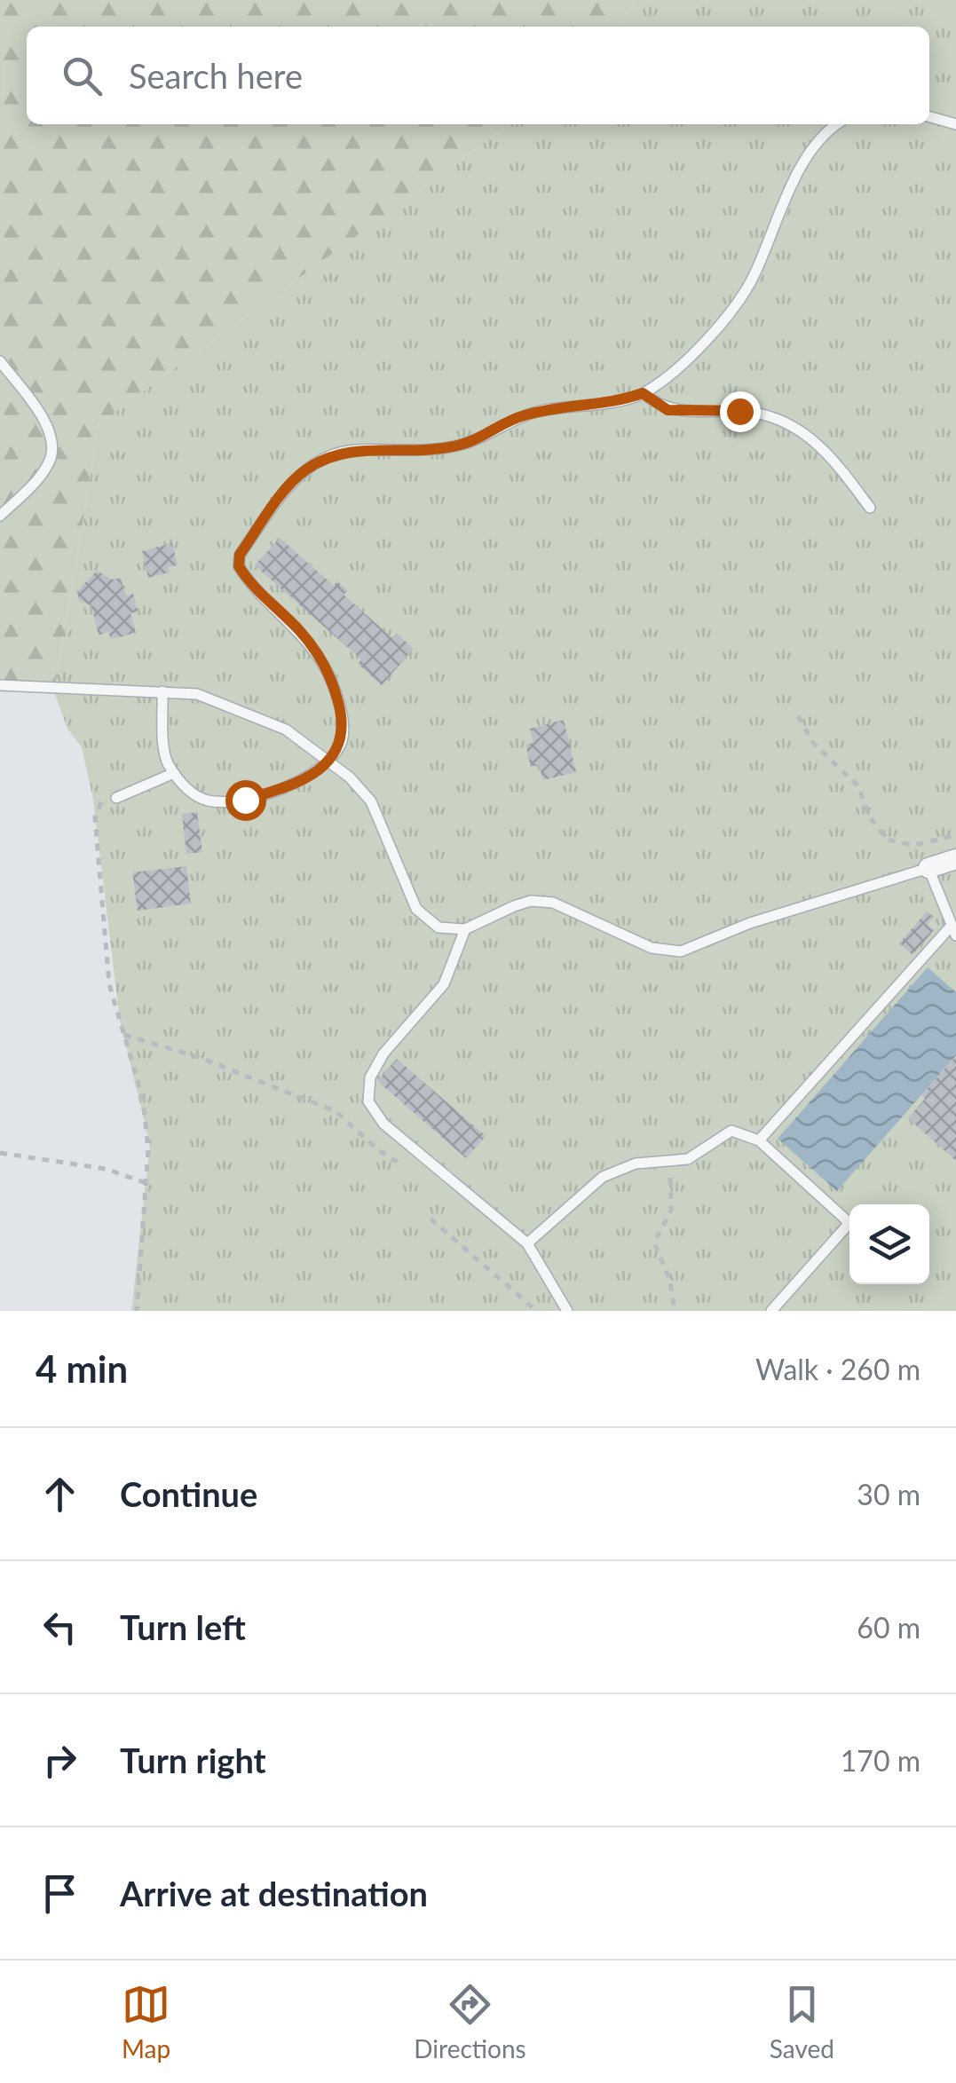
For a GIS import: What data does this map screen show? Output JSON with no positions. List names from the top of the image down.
{
  "page": {
    "search": "Search here",
    "heading": ["4 min", "Walk · 260 m"],
    "list": [
      ["Continue", "30 m"],
      ["Turn left", "60 m"],
      ["Turn right", "170 m"],
      "Arrive at destination"
    ],
    "nav": ["Map", "Directions", "Saved"]
  }
}
